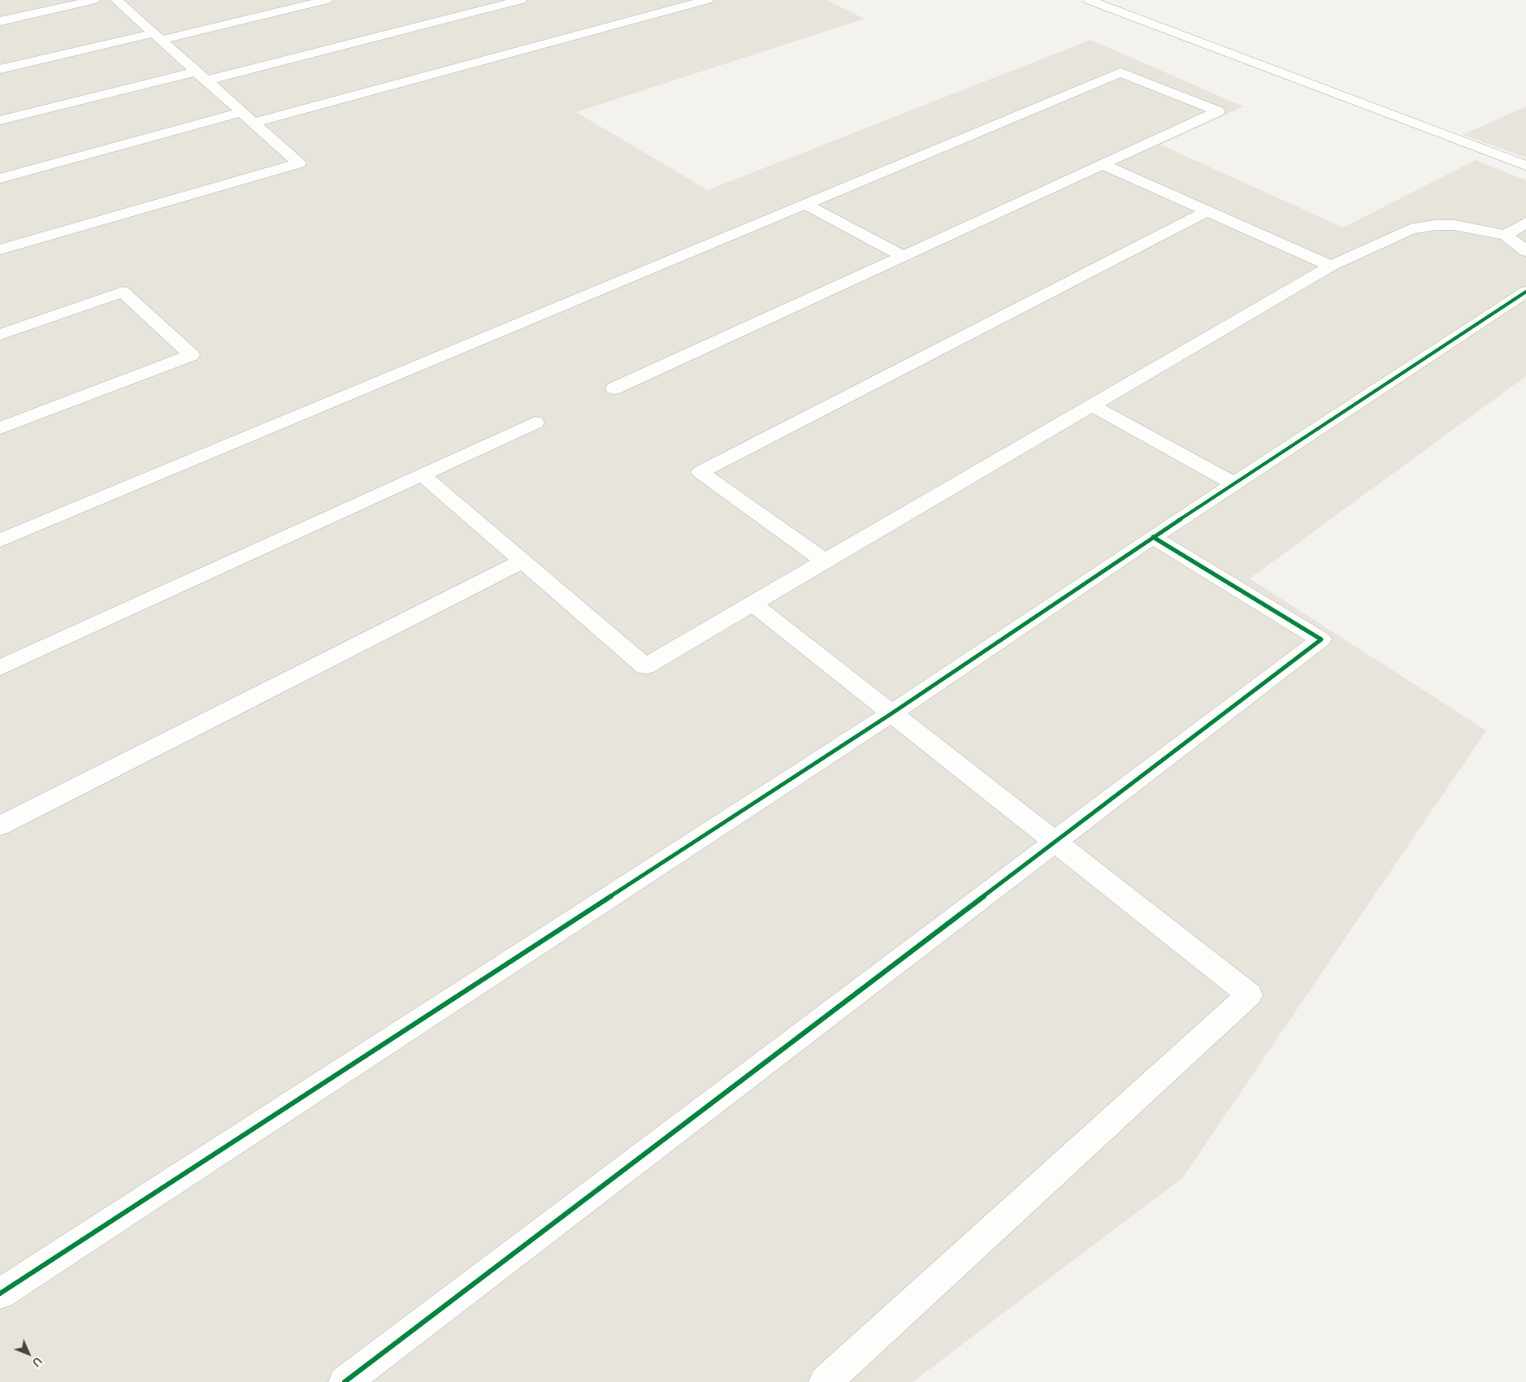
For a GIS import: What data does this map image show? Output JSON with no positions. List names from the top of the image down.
{
  "north": "bottom right"
}
